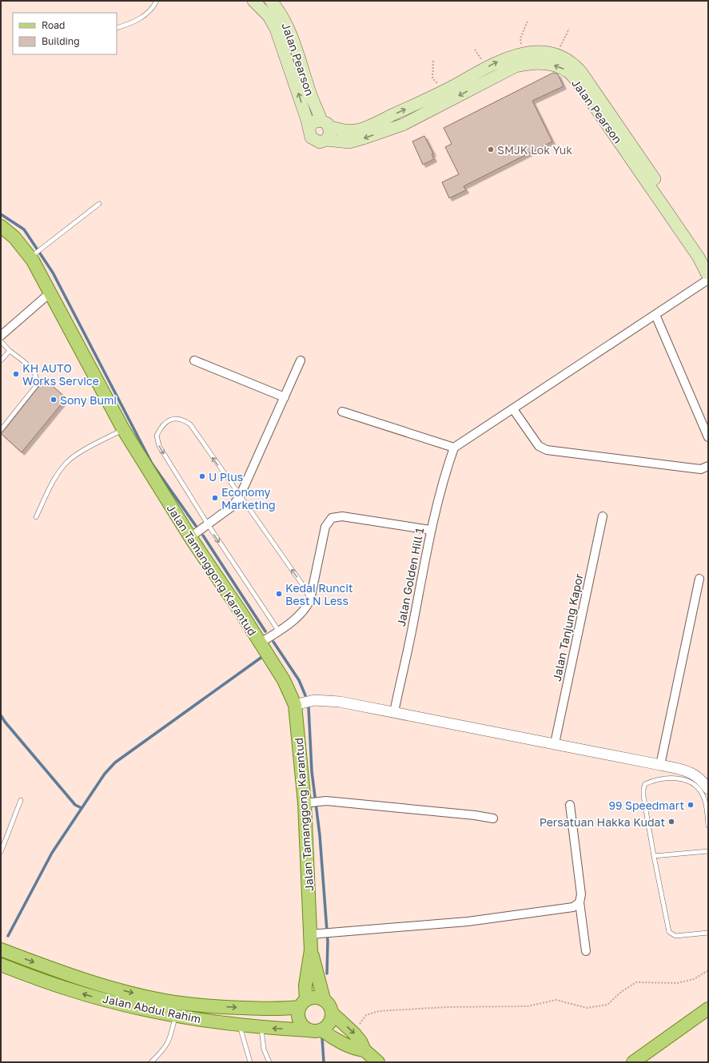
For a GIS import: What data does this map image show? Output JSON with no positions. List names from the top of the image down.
{
  "streets": {
    "main road": ["Jalan Pearson", "Jalan Tamanggong Karantud", "Jalan Abdul Rahim"],
    "street": ["Jalan Golden Hill 1", "Jalan Tanjung Kapor"]
  },
  "crossings": [
    ["Jalan Tamanggong Karantud", "Jalan Abdul Rahim"]
  ],
  "places": [
    "SMJK Lok Yuk",
    "KH AUTO Works Service",
    "Sony Bumi",
    "U Plus",
    "Economy Marketing",
    "Kedai Runcit Best N Less",
    "99 Speedmart",
    "Persatuan Hakka Kudat"
  ],
  "legend": ["Road", "Building"]
}
